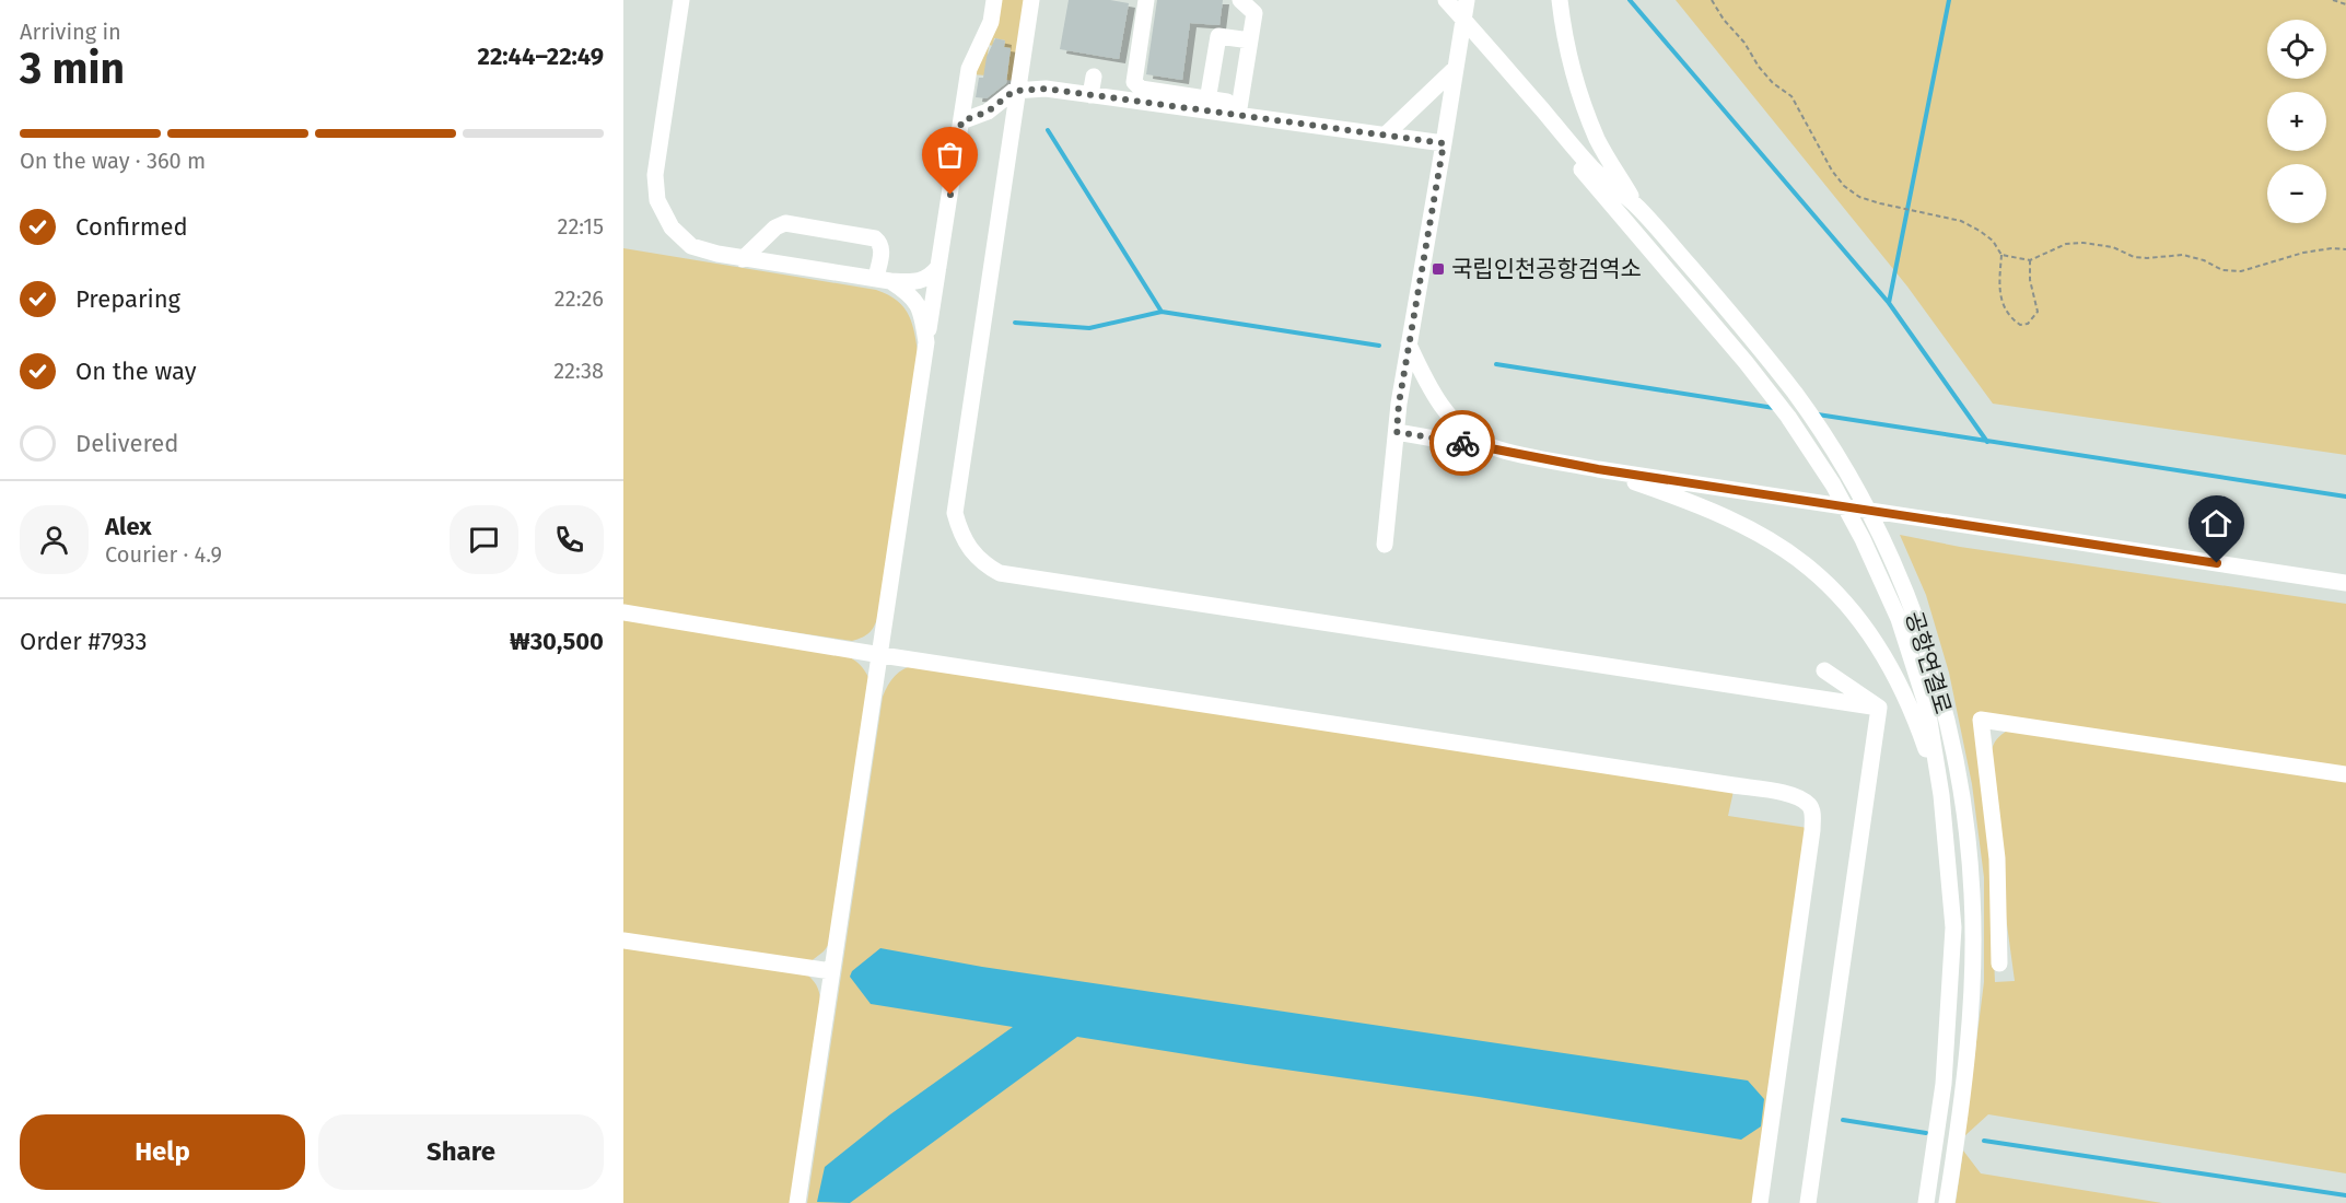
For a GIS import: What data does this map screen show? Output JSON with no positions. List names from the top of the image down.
{
  "streets": {
    "street": ["공항연결로"]
  },
  "places": {
    "transit": ["국립인천공항검역소"]
  },
  "page": {
    "heading": ["3 min", "Arriving in", "22:44–22:49"],
    "panel": [
      "Alex",
      "Courier · 4.9",
      "Order #7933",
      "₩30,500"
    ],
    "map_buttons": ["+", "−"],
    "bar": "On the way · 360 m",
    "list": [
      ["Confirmed", "22:15"],
      ["Preparing", "22:26"],
      ["On the way", "22:38"],
      "Delivered"
    ],
    "buttons": ["Help", "Share"]
  }
}
